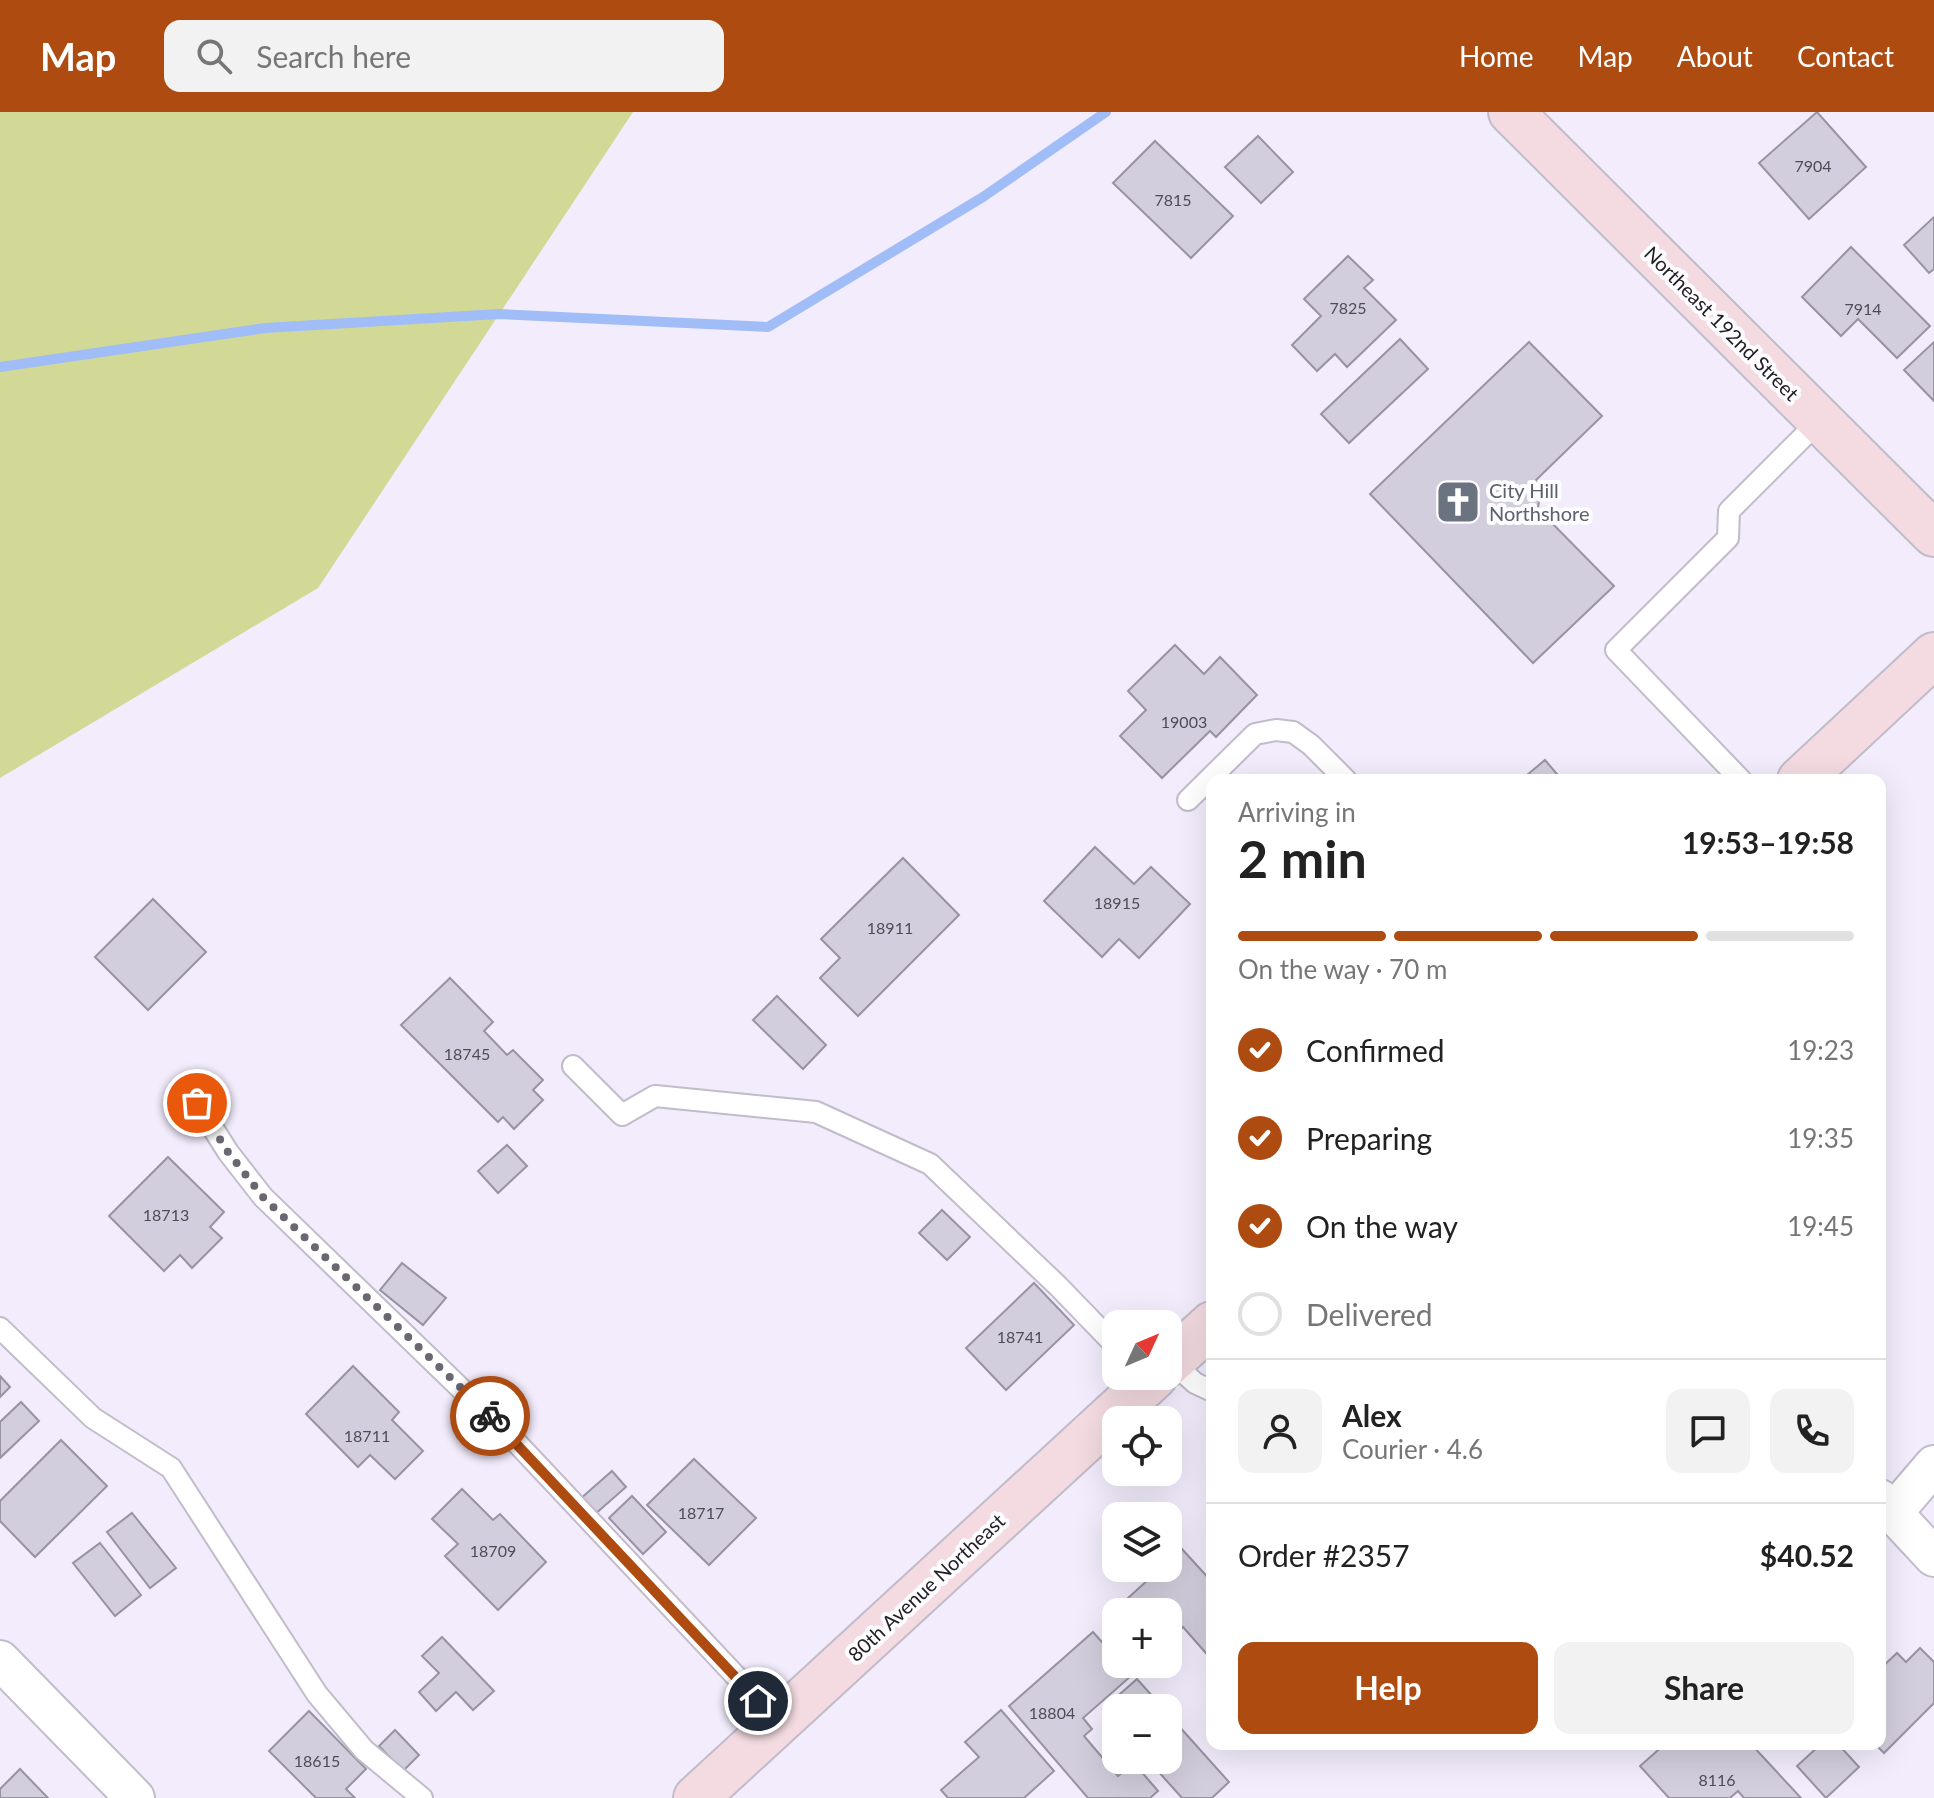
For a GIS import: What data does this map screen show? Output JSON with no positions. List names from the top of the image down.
{
  "streets": {
    "main road": ["Northeast 192nd Street", "80th Avenue Northeast"]
  },
  "places": {
    "church": ["City Hill Northshore"]
  },
  "house_numbers": [
    "7904",
    "7815",
    "7825",
    "7914",
    "19003",
    "18915",
    "18911",
    "18745",
    "18713",
    "18741",
    "18711",
    "18717",
    "18709",
    "18804",
    "18615",
    "8116"
  ],
  "north": "top right",
  "page": {
    "header": "Map",
    "search": "Search here",
    "nav": [
      "Home",
      "Map",
      "About",
      "Contact"
    ],
    "heading": ["2 min", "Arriving in", "19:53–19:58"],
    "panel": [
      "Alex",
      "Courier · 4.6",
      "Order #2357",
      "$40.52"
    ],
    "bar": "On the way · 70 m",
    "list": [
      ["Confirmed", "19:23"],
      ["Preparing", "19:35"],
      ["On the way", "19:45"],
      "Delivered"
    ],
    "map_buttons": ["+", "−"],
    "buttons": ["Help", "Share"]
  }
}
